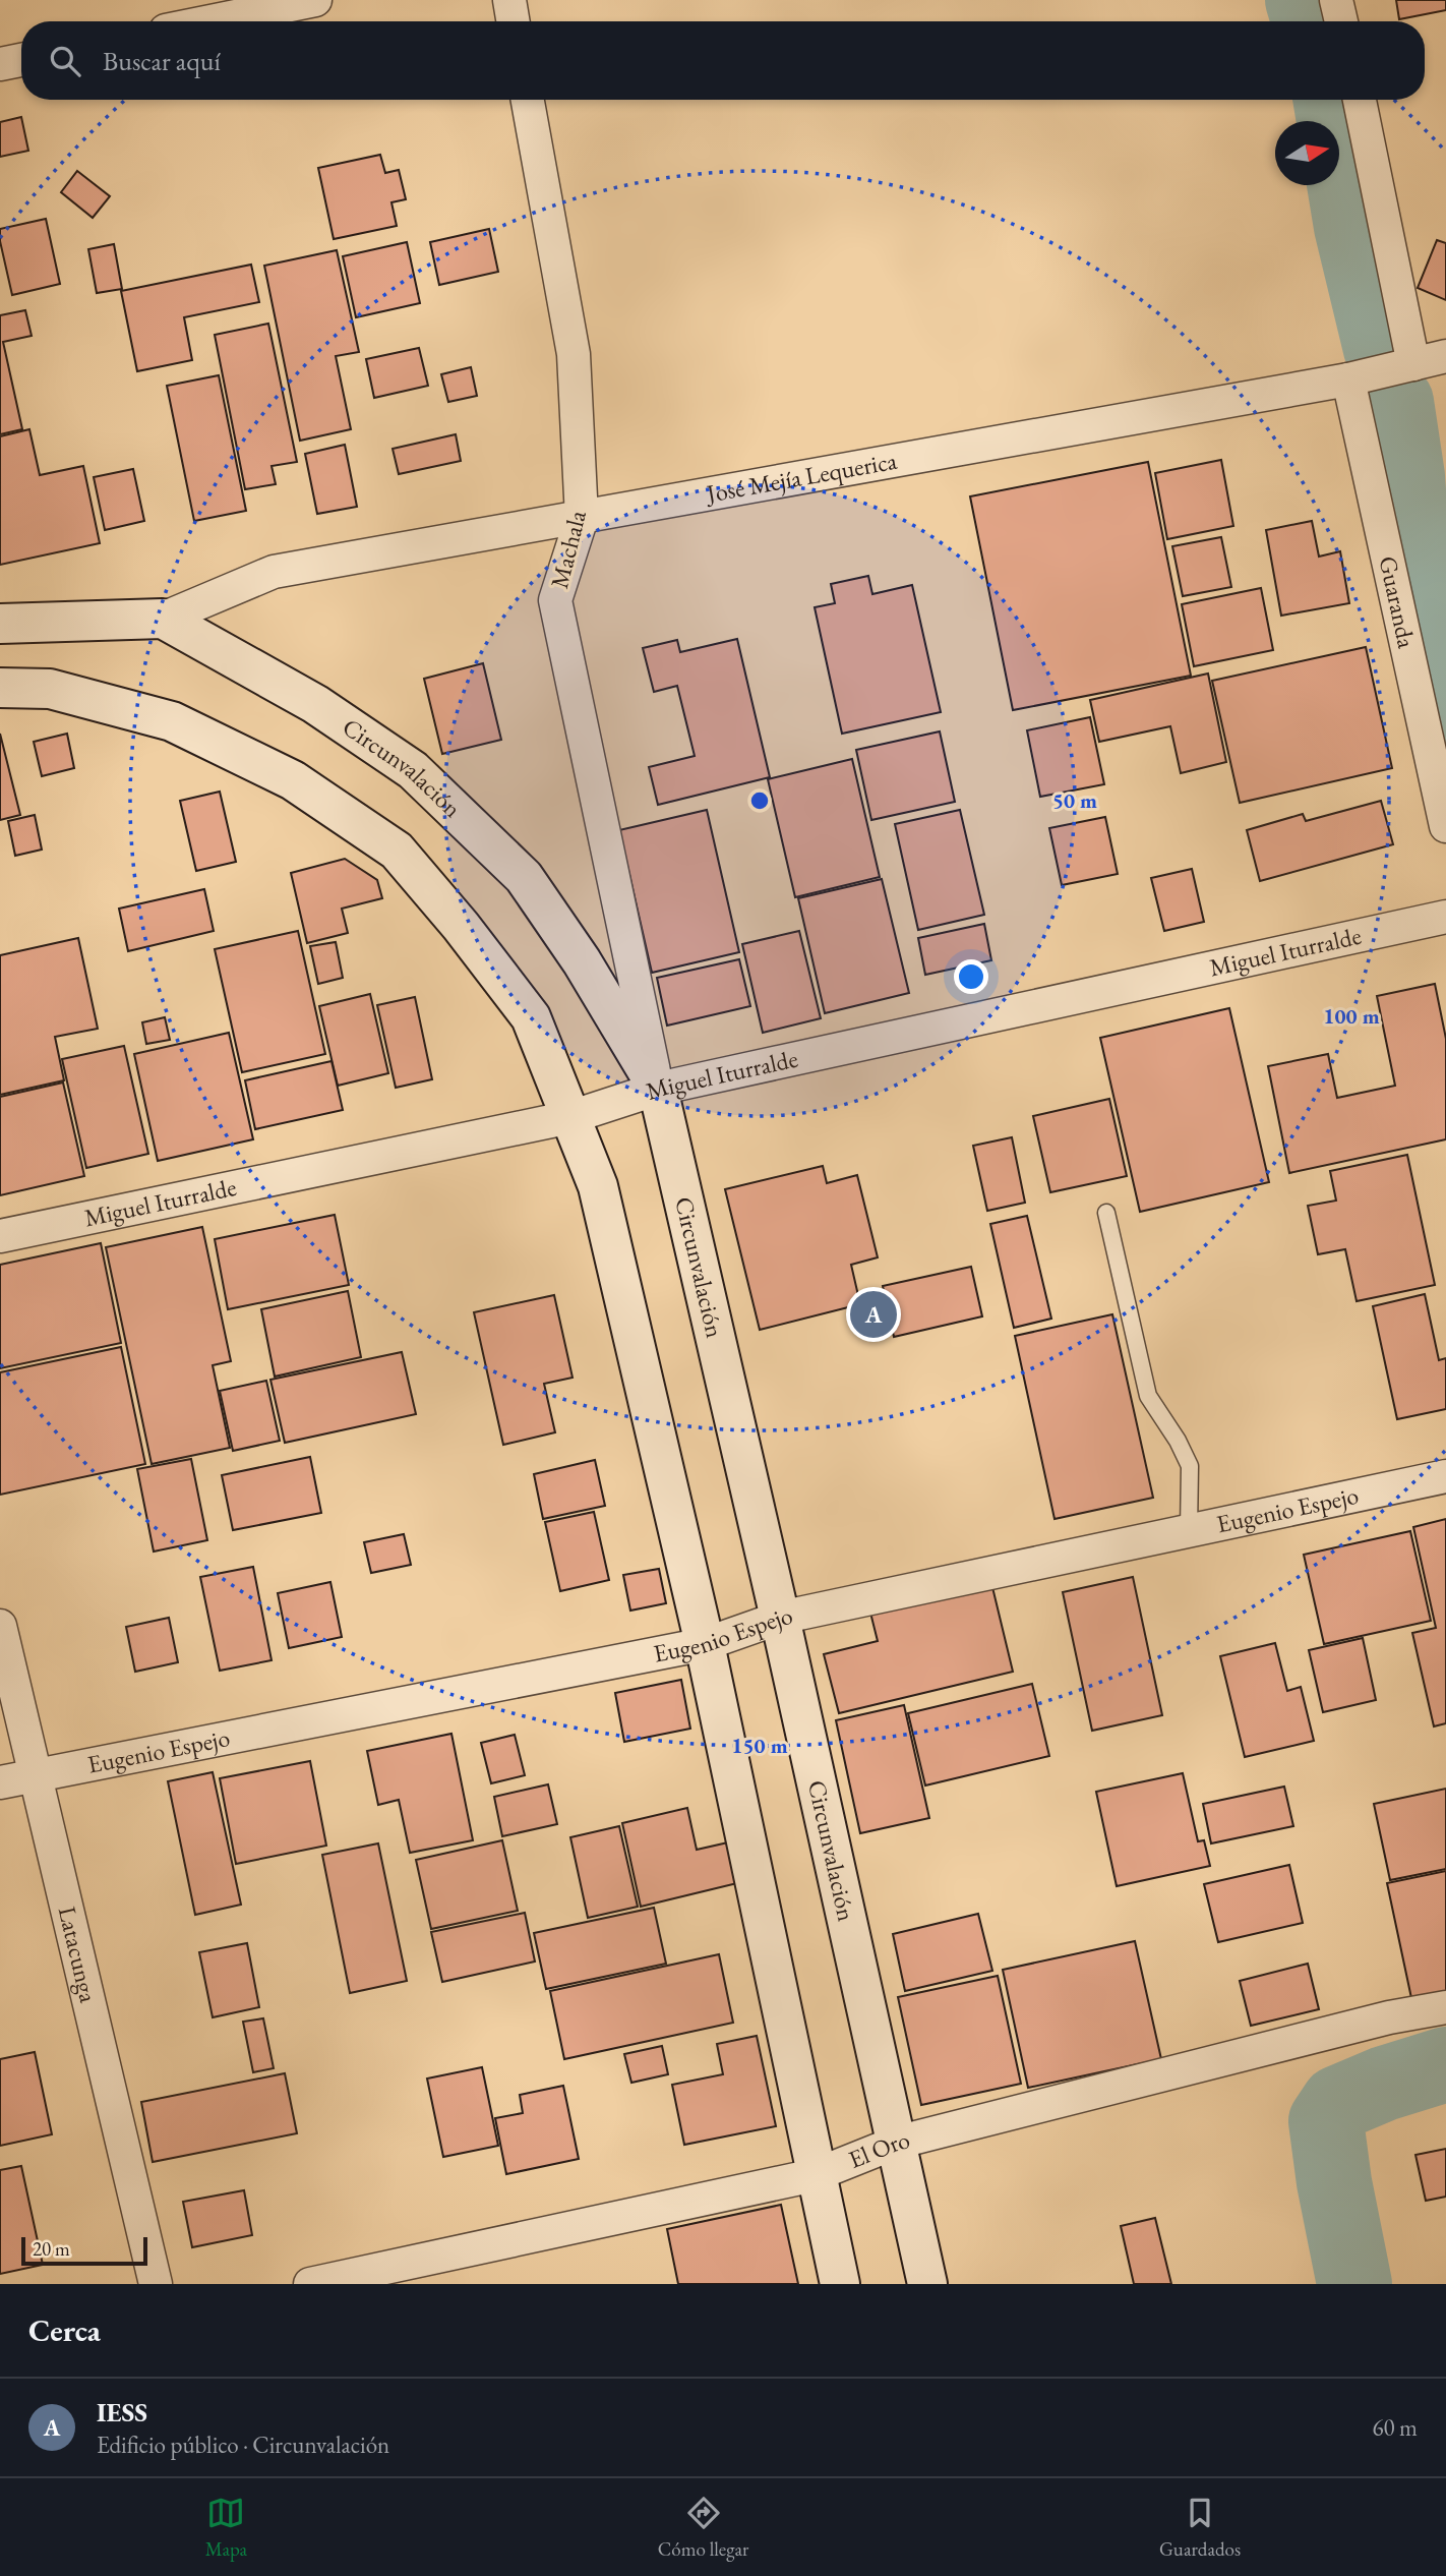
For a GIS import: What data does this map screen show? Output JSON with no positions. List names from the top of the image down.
{
  "streets": {
    "main road": ["Circunvalación"],
    "street": [
      "José Mejía Lequerica",
      "Machala",
      "Guaranda",
      "Miguel Iturralde",
      "Eugenio Espejo",
      "Latacunga",
      "El Oro"
    ]
  },
  "crossings": [
    ["José Mejía Lequerica", "Machala"],
    ["José Mejía Lequerica", "Guaranda"],
    ["José Mejía Lequerica", "Circunvalación"],
    ["Machala", "Circunvalación"],
    ["Machala", "Miguel Iturralde"],
    ["Circunvalación", "Miguel Iturralde"],
    ["Circunvalación", "Eugenio Espejo"],
    ["Circunvalación", "El Oro"],
    ["Eugenio Espejo", "Latacunga"]
  ],
  "scale_bar": "20 m",
  "north": "right",
  "page": {
    "search": "Buscar aquí",
    "pins": "A",
    "scale": "20 m",
    "heading": "Cerca",
    "list": [
      {
        "mark": "A",
        "name": "IESS",
        "note": "Edificio público · Circunvalación",
        "value": "60 m"
      }
    ],
    "nav": ["Mapa", "Cómo llegar", "Guardados"]
  },
  "rings": ["50 m", "100 m", "150 m"]
}
